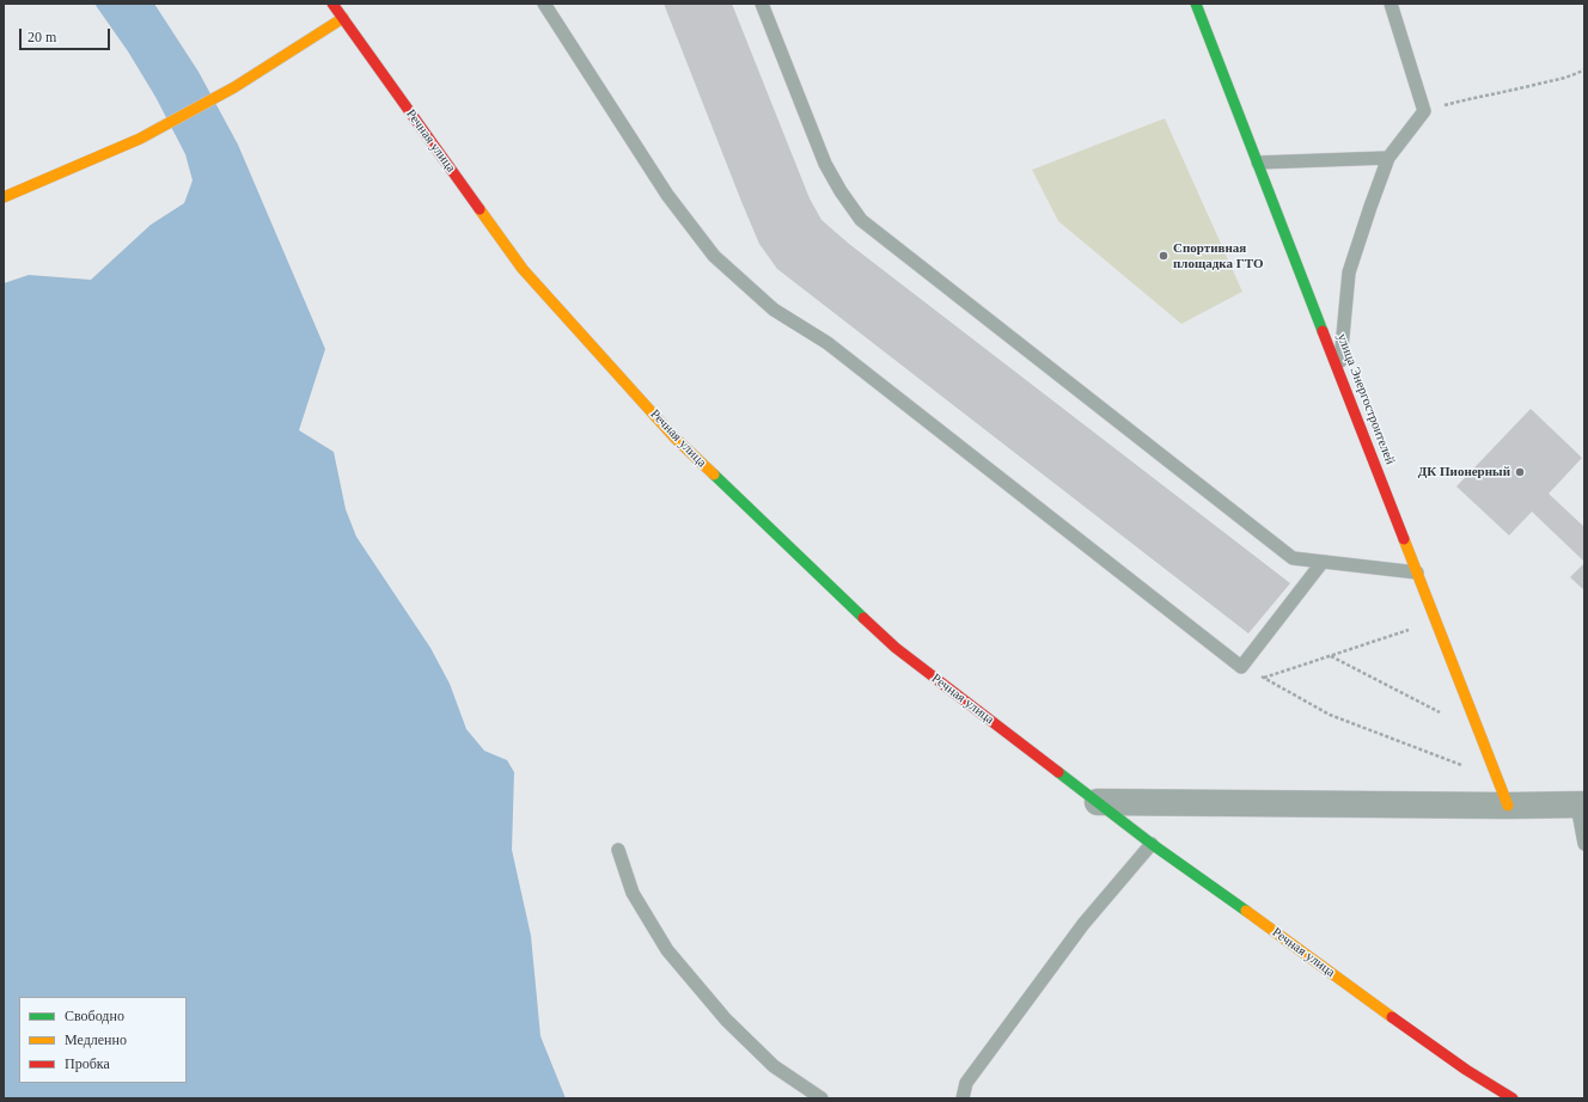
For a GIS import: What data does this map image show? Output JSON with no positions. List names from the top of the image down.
{
  "streets": {
    "main road": ["Речная улица", "улица Энергостроителей"]
  },
  "places": ["Спортивная площадка ГТО", "ДК Пионерный"],
  "legend": ["Свободно", "Медленно", "Пробка"],
  "scale_bar": "20 m"
}
